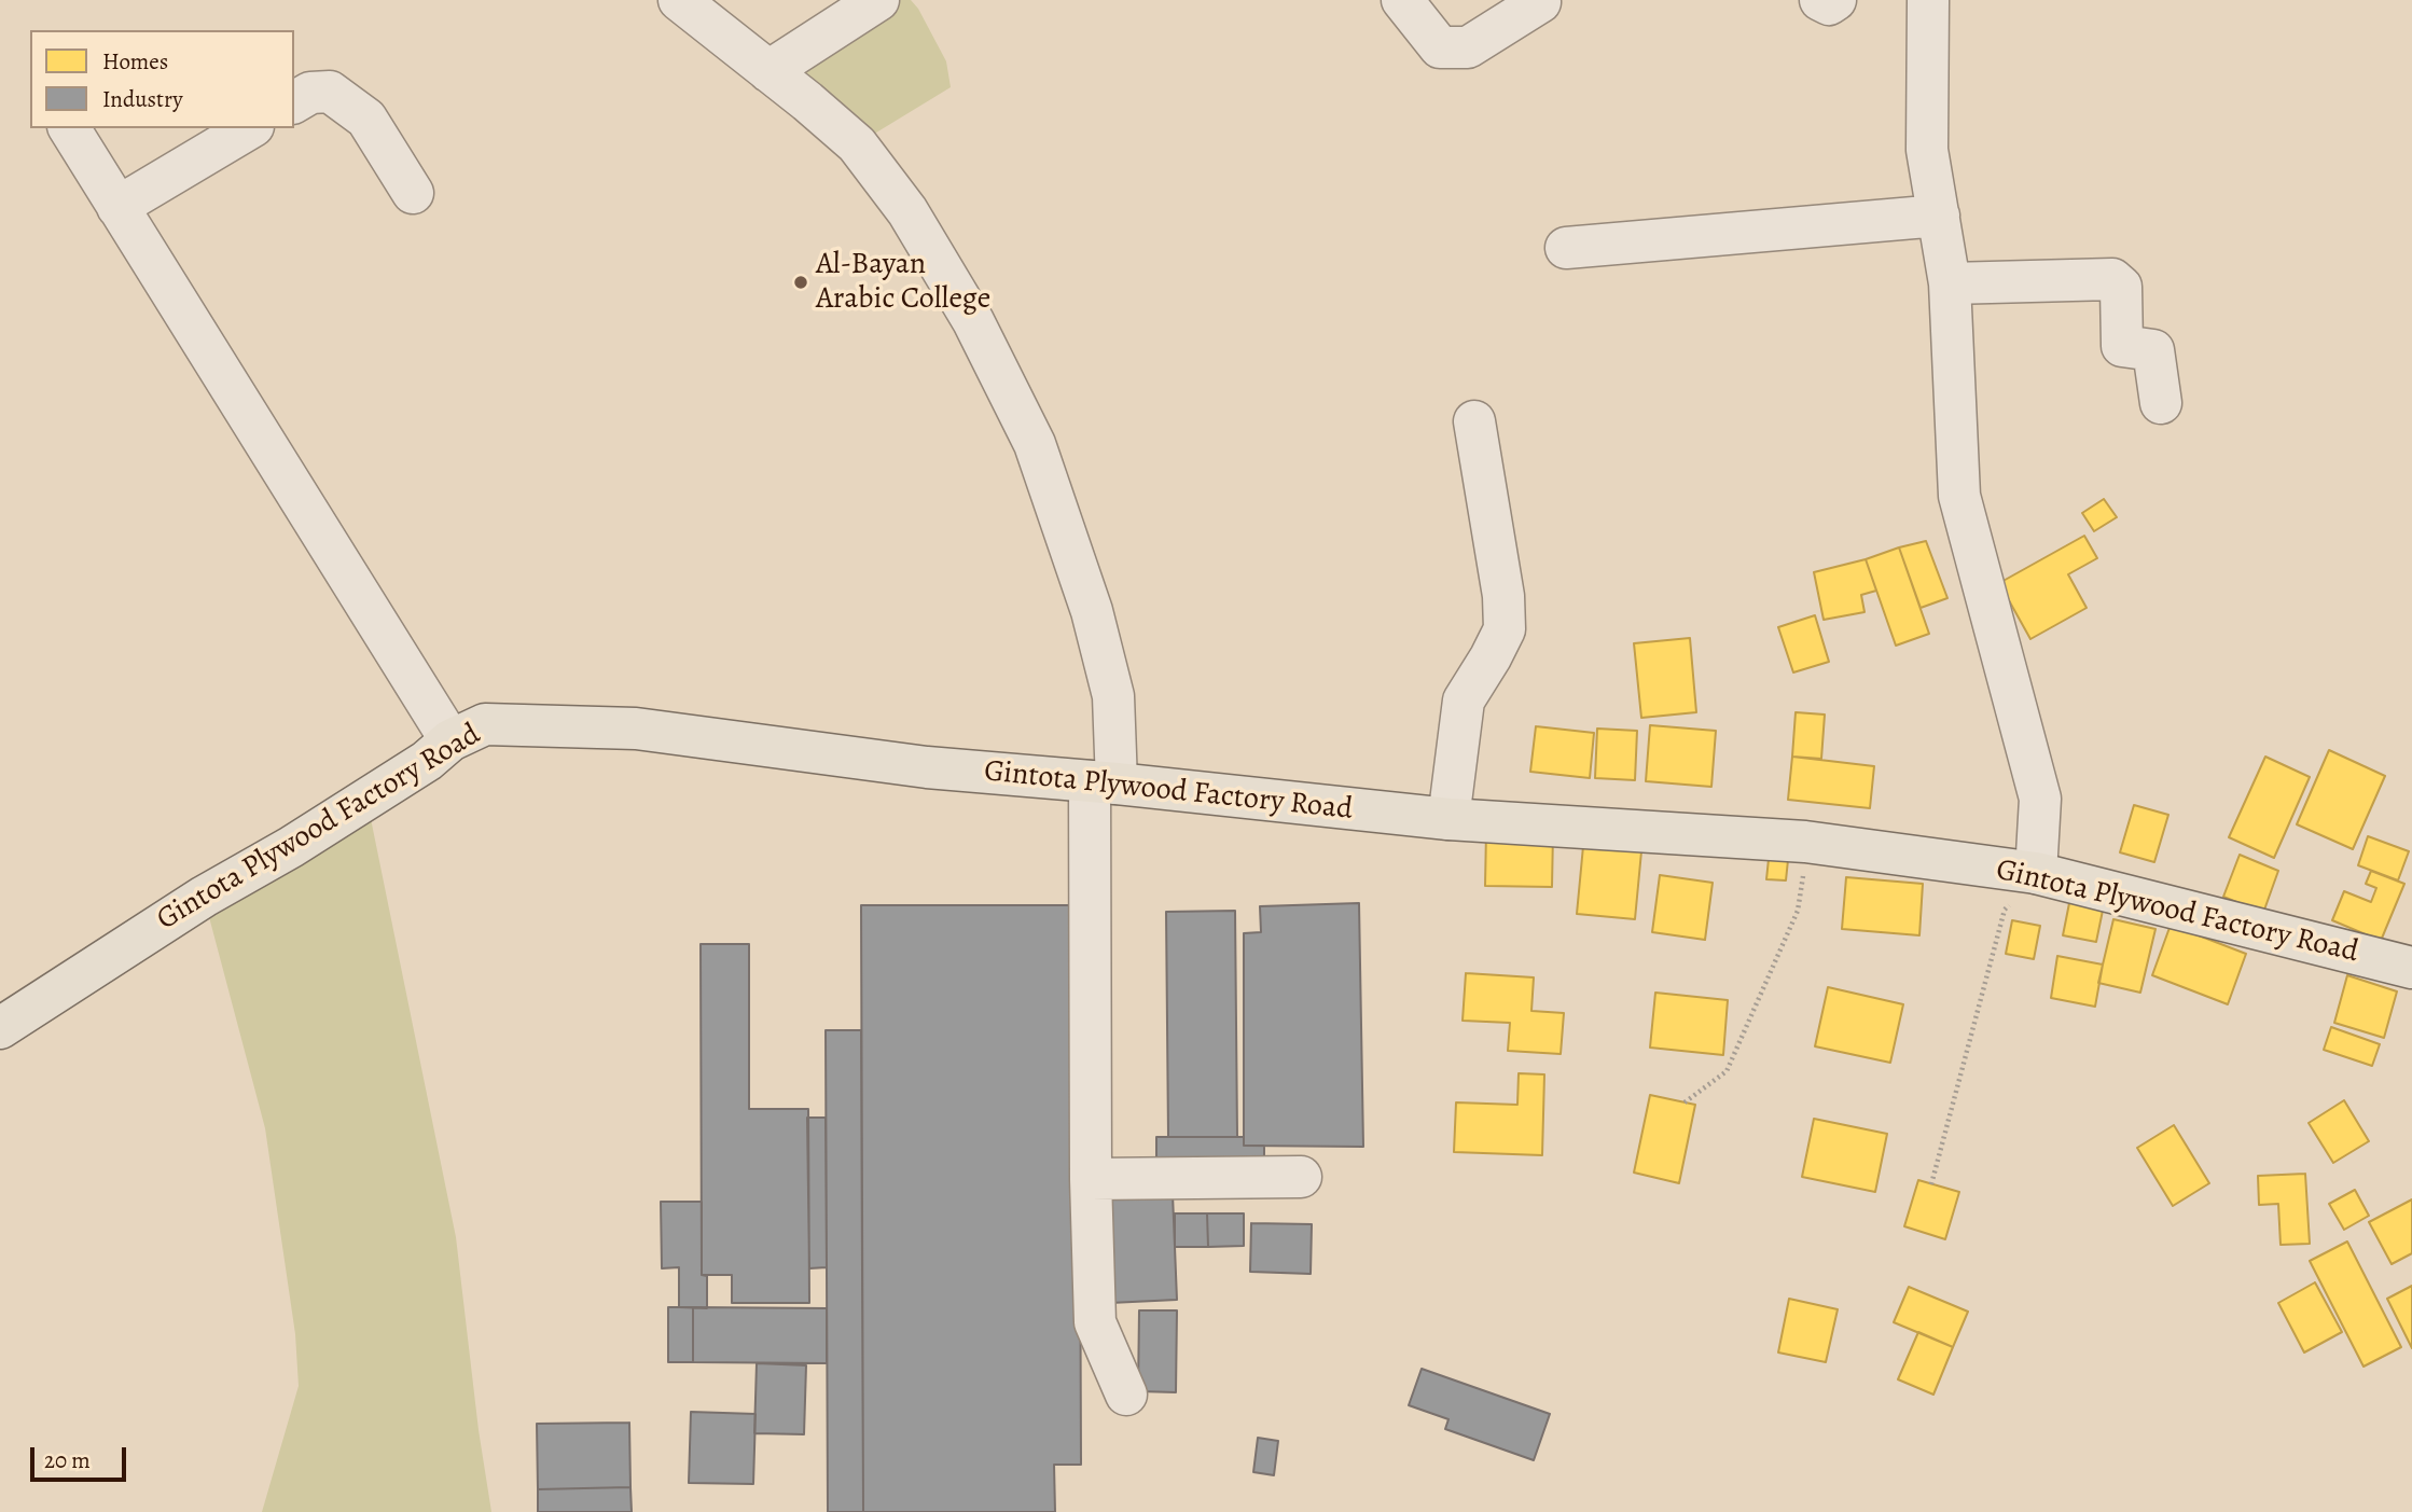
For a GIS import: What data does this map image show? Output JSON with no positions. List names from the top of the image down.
{
  "streets": {
    "main road": ["Gintota Plywood Factory Road"]
  },
  "places": ["Al-Bayan Arabic College"],
  "legend": ["Homes", "Industry"],
  "scale_bar": "20 m"
}
